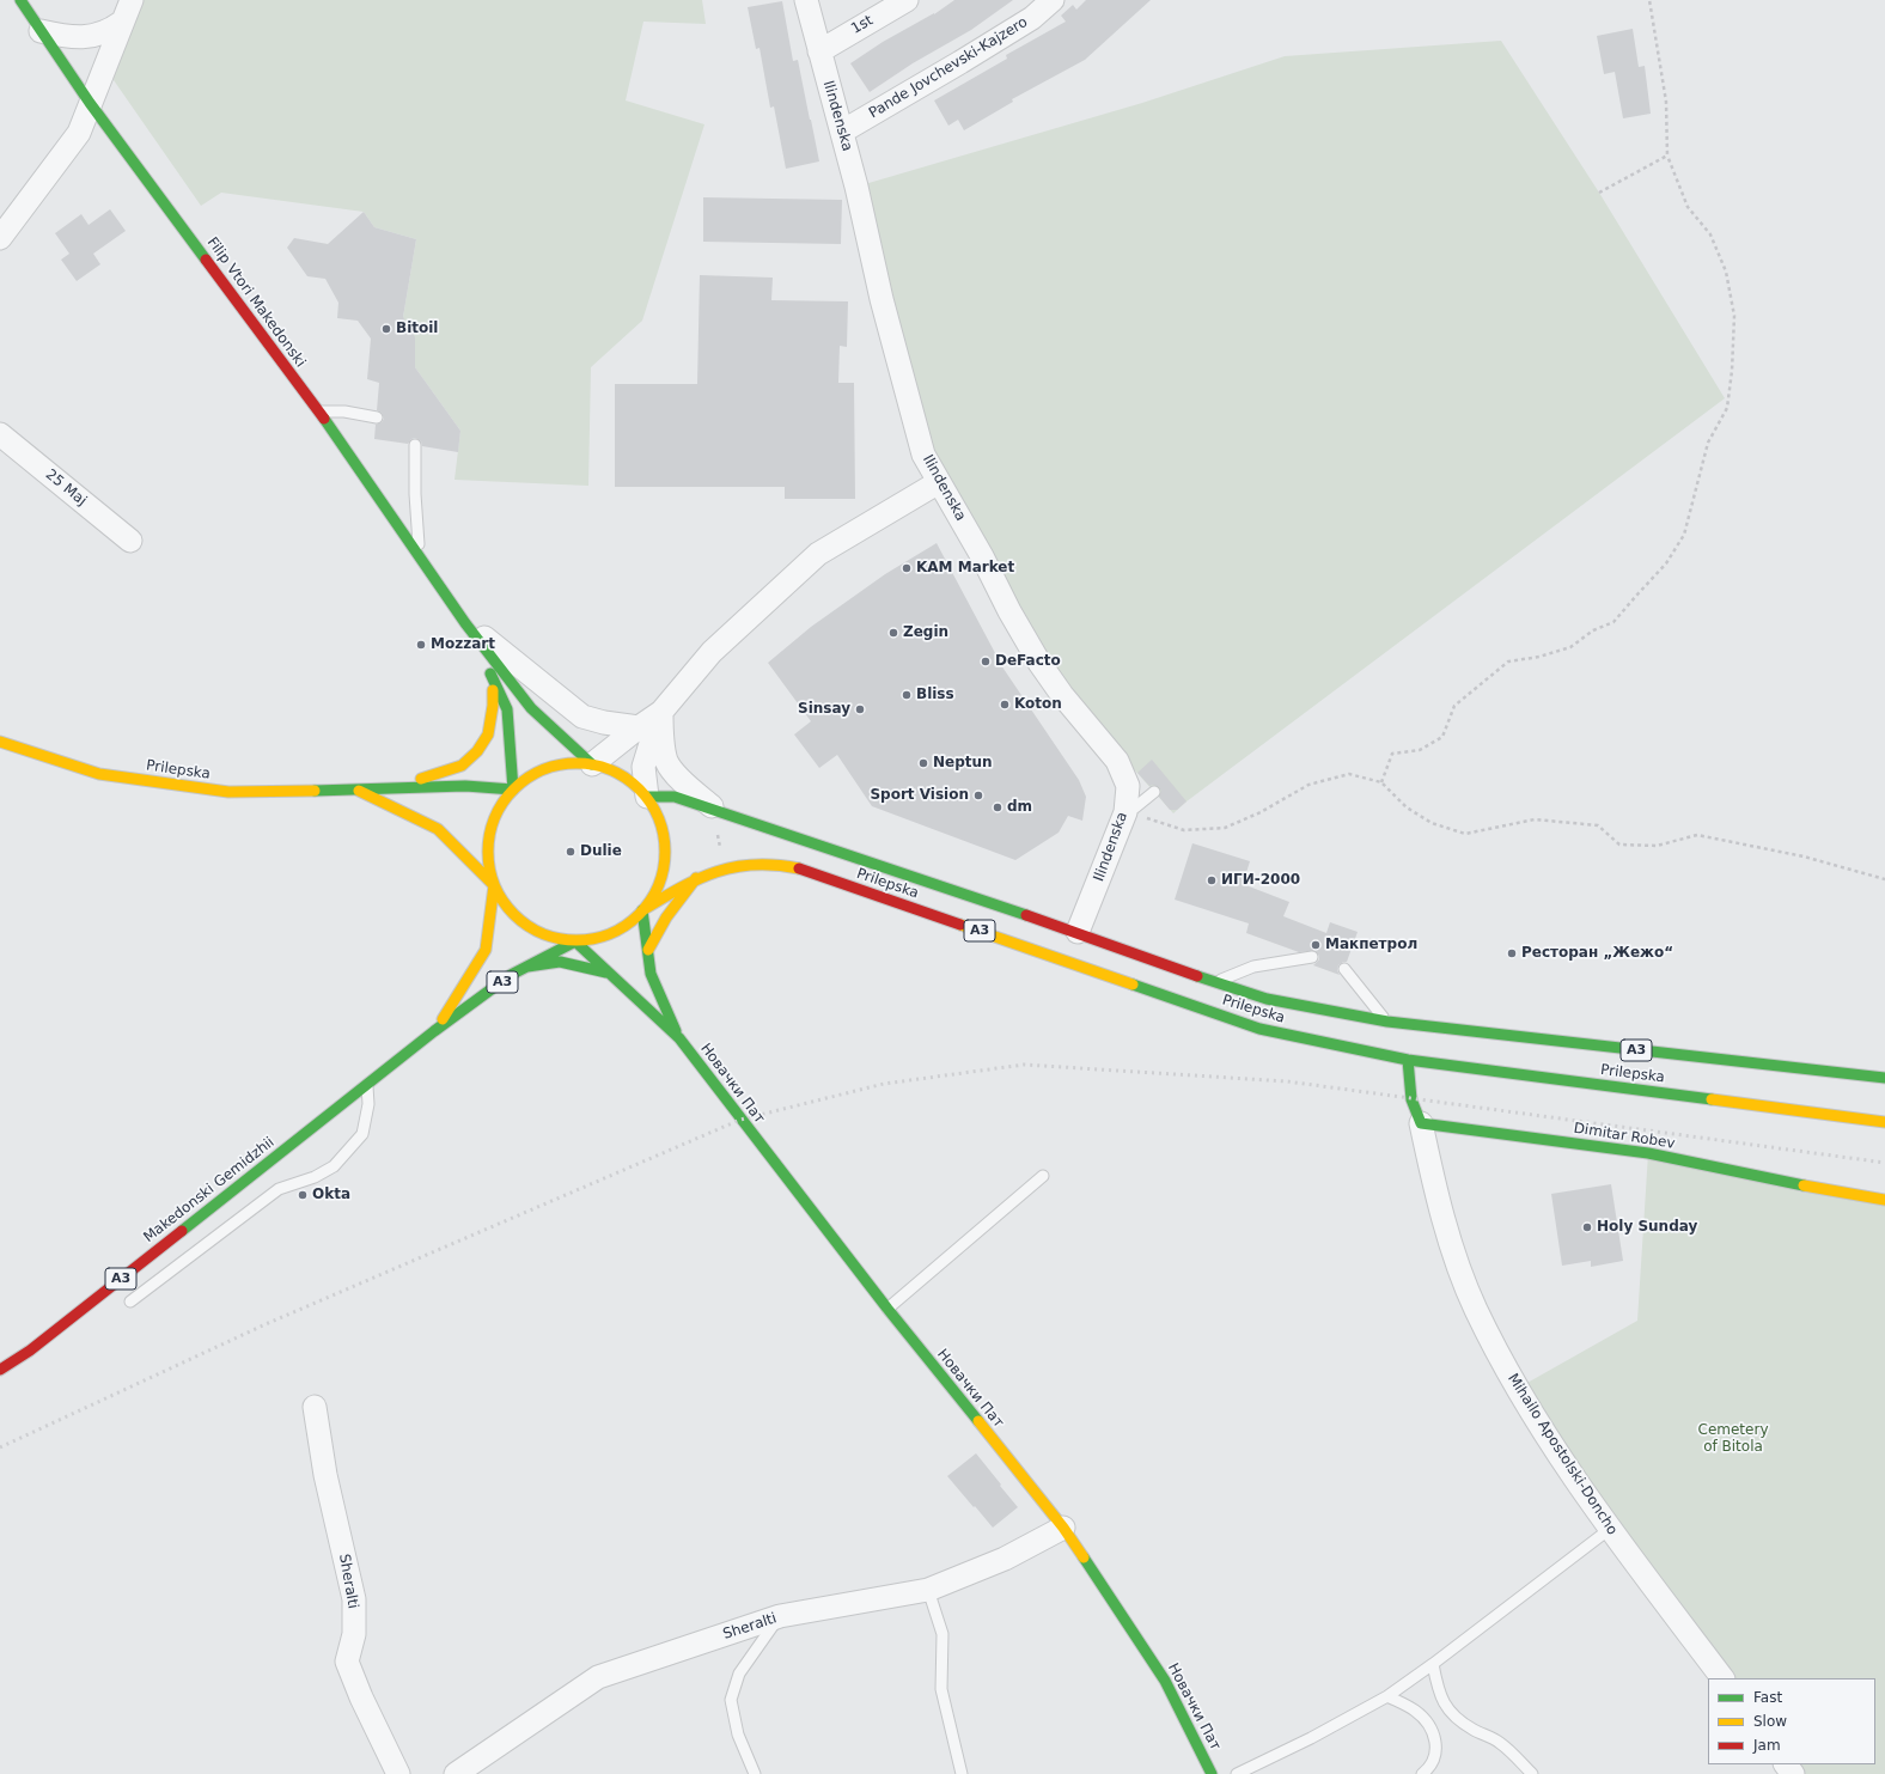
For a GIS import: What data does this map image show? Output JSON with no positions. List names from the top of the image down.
{
  "streets": {
    "main road": [
      "Filip Vtori Makedonski",
      "Prilepska",
      "A3",
      "Новачки Пат",
      "Dimitar Robev",
      "Makedonski Gemidzhii"
    ],
    "street": [
      "1st",
      "Pande Jovchevski-Kajzero",
      "Ilindenska",
      "25 Maj",
      "Mihailo Apostolski-Doncho",
      "Sheralti"
    ]
  },
  "crossings": [
    ["1st", "Ilindenska"],
    ["Pande Jovchevski-Kajzero", "Ilindenska"],
    ["Ilindenska", "Prilepska"],
    ["Prilepska", "A3"],
    ["A3", "Makedonski Gemidzhii"],
    ["Новачки Пат", "Sheralti"],
    ["Dimitar Robev", "Mihailo Apostolski-Doncho"]
  ],
  "parks": ["Cemetery of Bitola"],
  "places": [
    "Bitoil",
    "KAM Market",
    "Zegin",
    "Mozzart",
    "DeFacto",
    "Bliss",
    "Koton",
    "Sinsay",
    "Neptun",
    "Sport Vision",
    "dm",
    "Dulie",
    "ИГИ-2000",
    "Макпетрол",
    "Ресторан „Жежо“",
    "Okta",
    "Holy Sunday"
  ],
  "legend": ["Fast", "Slow", "Jam"]
}
